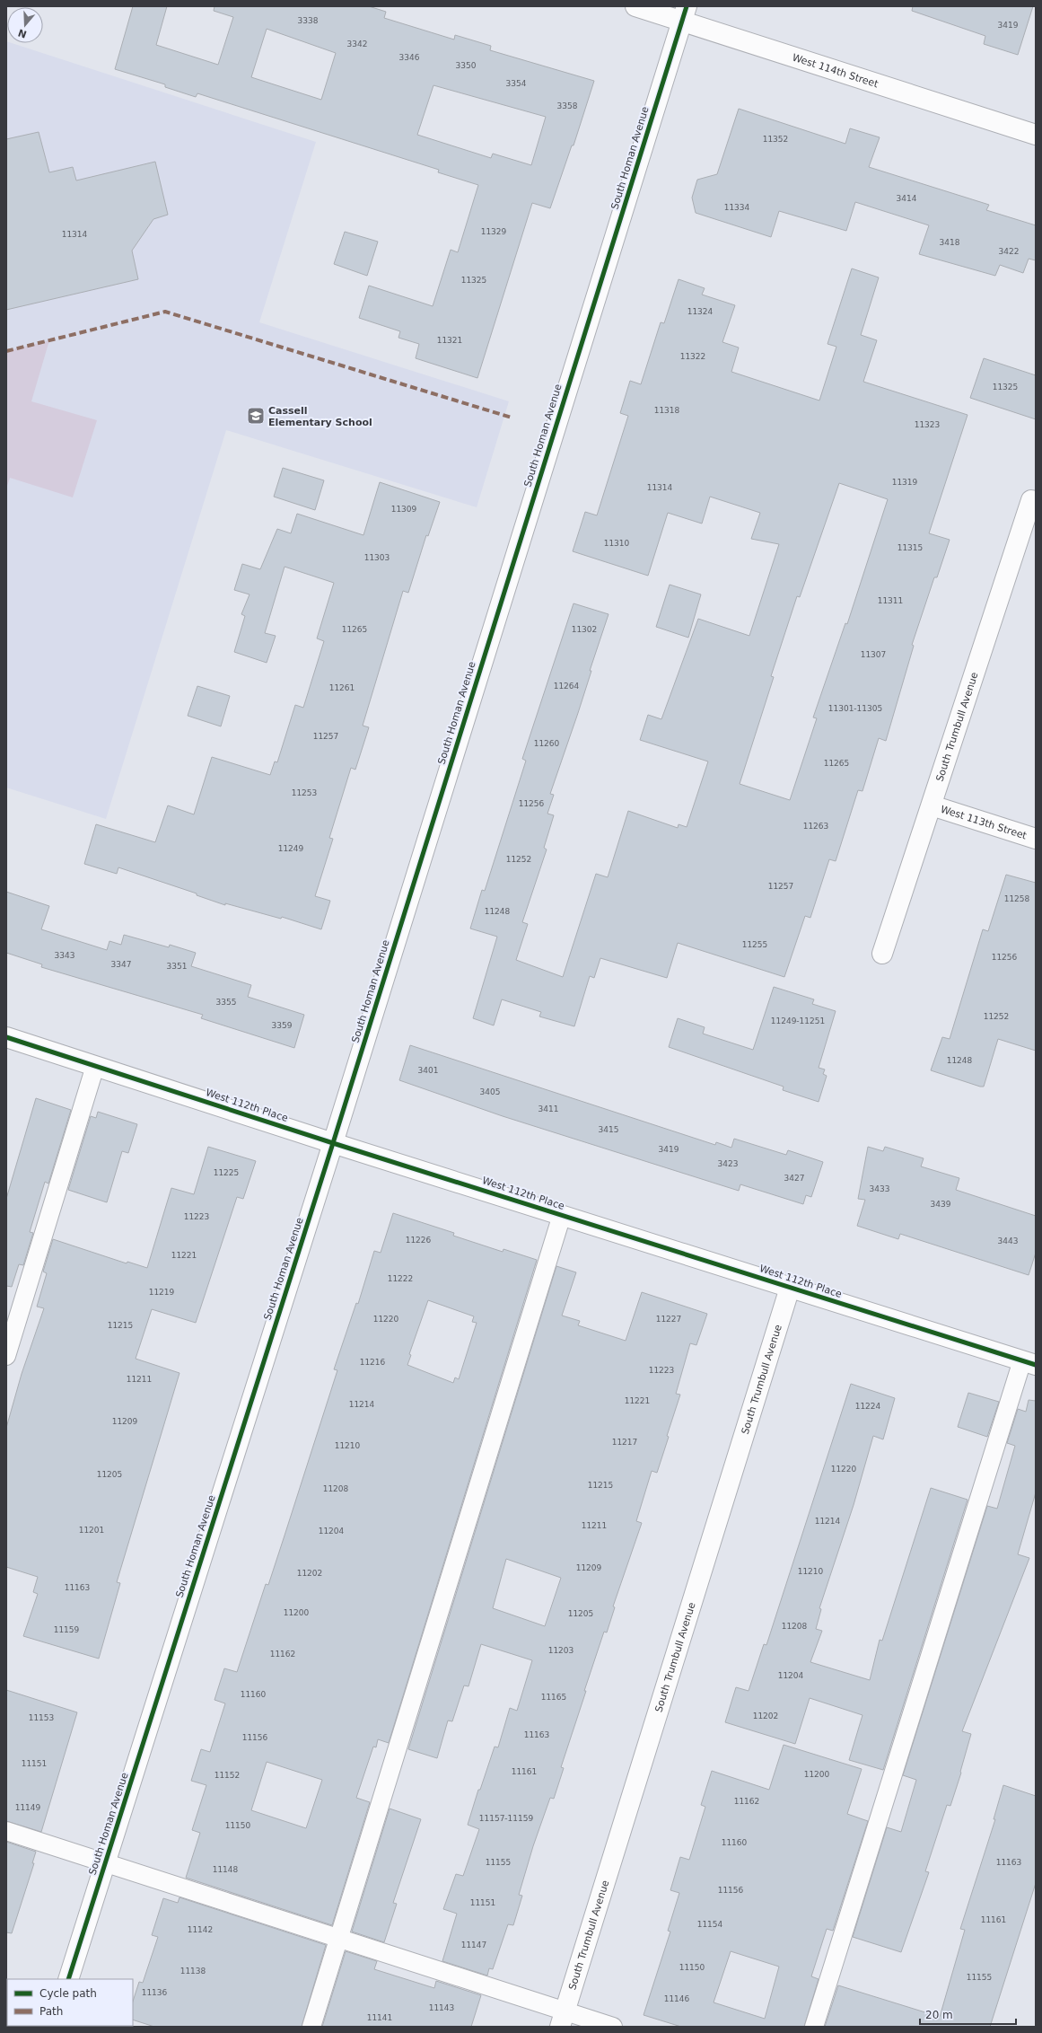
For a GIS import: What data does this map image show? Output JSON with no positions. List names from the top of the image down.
{
  "streets": {
    "street": [
      "West 114th Street",
      "South Homan Avenue",
      "South Trumbull Avenue",
      "West 113th Street",
      "West 112th Place"
    ]
  },
  "crossings": [
    ["West 114th Street", "South Homan Avenue"],
    ["South Homan Avenue", "West 112th Place"],
    ["South Trumbull Avenue", "West 113th Street"],
    ["South Trumbull Avenue", "West 112th Place"]
  ],
  "places": {
    "school or university": ["Cassell Elementary School"]
  },
  "house_numbers": [
    "3338",
    "3419",
    "3342",
    "3346",
    "3350",
    "3354",
    "3358",
    "11352",
    "3414",
    "11334",
    "11329",
    "11314",
    "3418",
    "3422",
    "11325",
    "11324",
    "11321",
    "11322",
    "11325",
    "11318",
    "11323",
    "11319",
    "11314",
    "11309",
    "11310",
    "11315",
    "11303",
    "11311",
    "11265",
    "11302",
    "11307",
    "11264",
    "11261",
    "11301-11305",
    "11257",
    "11260",
    "11265",
    "11253",
    "11256",
    "11263",
    "11249",
    "11252",
    "11257",
    "11258",
    "11248",
    "11255",
    "3343",
    "11256",
    "3347",
    "3351",
    "3355",
    "11252",
    "11249-11251",
    "3359",
    "11248",
    "3401",
    "3405",
    "3411",
    "3415",
    "3419",
    "3423",
    "11225",
    "3427",
    "3433",
    "3439",
    "11223",
    "11226",
    "3443",
    "11221",
    "11222",
    "11219",
    "11220",
    "11227",
    "11215",
    "11216",
    "11223",
    "11211",
    "11221",
    "11214",
    "11224",
    "11209",
    "11217",
    "11210",
    "11220",
    "11205",
    "11215",
    "11208",
    "11214",
    "11211",
    "11201",
    "11204",
    "11209",
    "11210",
    "11202",
    "11163",
    "11200",
    "11205",
    "11208",
    "11159",
    "11203",
    "11162",
    "11204",
    "11160",
    "11165",
    "11202",
    "11153",
    "11163",
    "11156",
    "11151",
    "11161",
    "11200",
    "11152",
    "11162",
    "11149",
    "11157-11159",
    "11150",
    "11160",
    "11155",
    "11163",
    "11148",
    "11156",
    "11151",
    "11161",
    "11154",
    "11142",
    "11147",
    "11150",
    "11138",
    "11155",
    "11136",
    "11146",
    "11143",
    "11141"
  ],
  "legend": ["Cycle path", "Path"],
  "scale_bar": "20 m",
  "north": "bottom"
}
